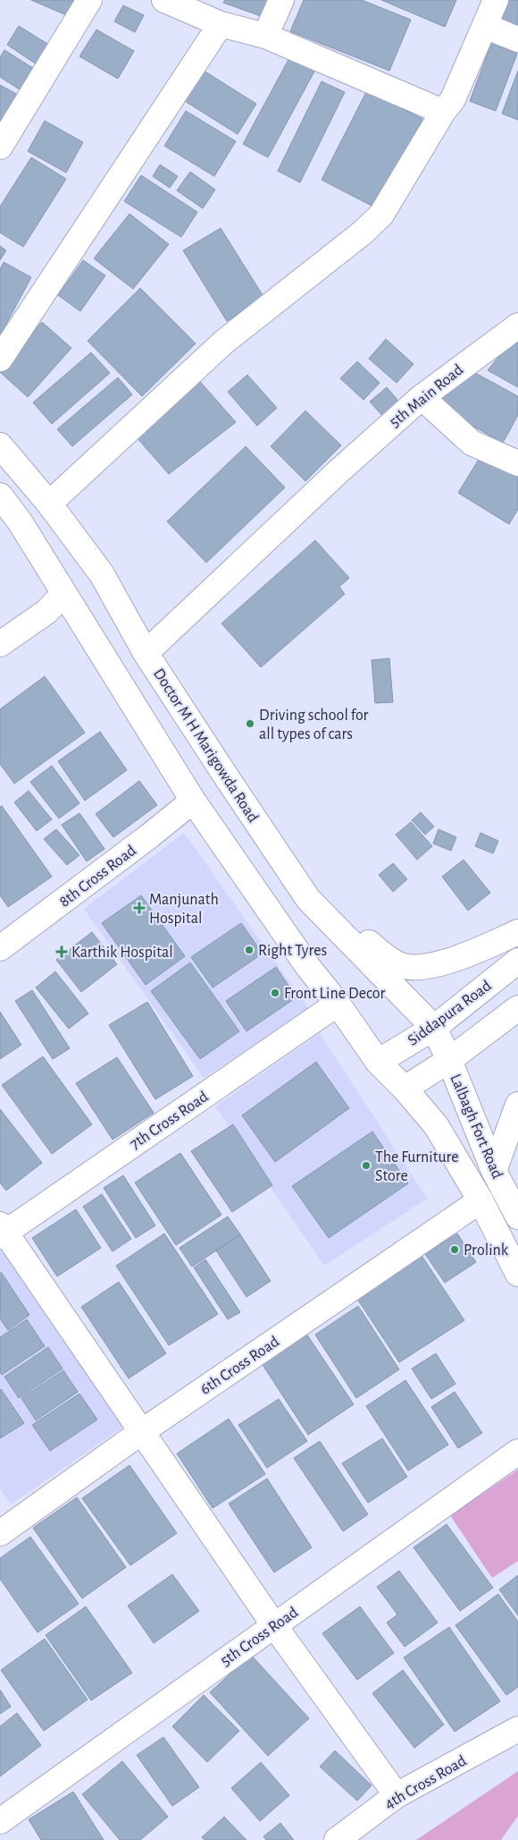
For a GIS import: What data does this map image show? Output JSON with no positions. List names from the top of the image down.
{
  "streets": {
    "street": [
      "5th Main Road",
      "Doctor M H Marigowda Road",
      "8th Cross Road",
      "Siddapura Road",
      "7th Cross Road",
      "Lalbagh Fort Road",
      "6th Cross Road",
      "5th Cross Road",
      "4th Cross Road"
    ]
  },
  "crossings": [
    ["5th Main Road", "Doctor M H Marigowda Road"],
    ["Doctor M H Marigowda Road", "Siddapura Road"],
    ["Doctor M H Marigowda Road", "Lalbagh Fort Road"],
    ["Siddapura Road", "Lalbagh Fort Road"],
    ["Lalbagh Fort Road", "6th Cross Road"]
  ],
  "places": {
    "other": [
      "Driving school for all types of cars",
      "Right Tyres",
      "Front Line Decor",
      "The Furniture Store",
      "Prolink"
    ],
    "health": ["Manjunath Hospital", "Karthik Hospital"]
  }
}
